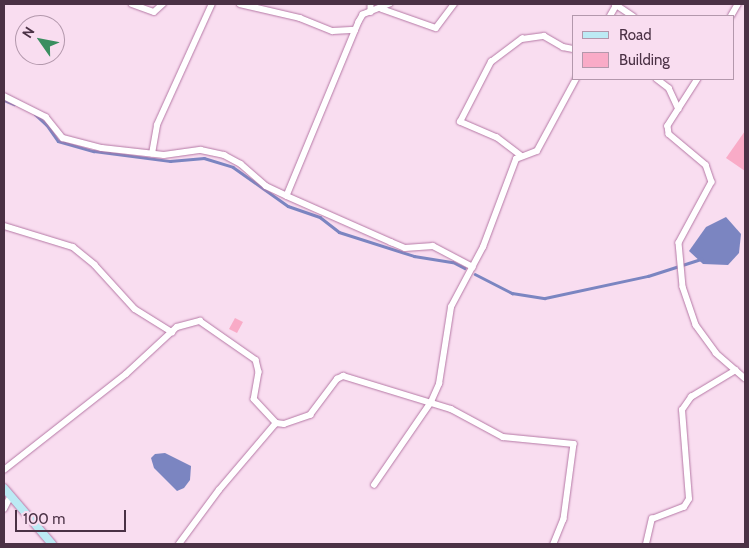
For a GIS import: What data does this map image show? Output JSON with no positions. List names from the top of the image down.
{
  "legend": ["Road", "Building"],
  "scale_bar": "100 m",
  "north": "top left"
}
